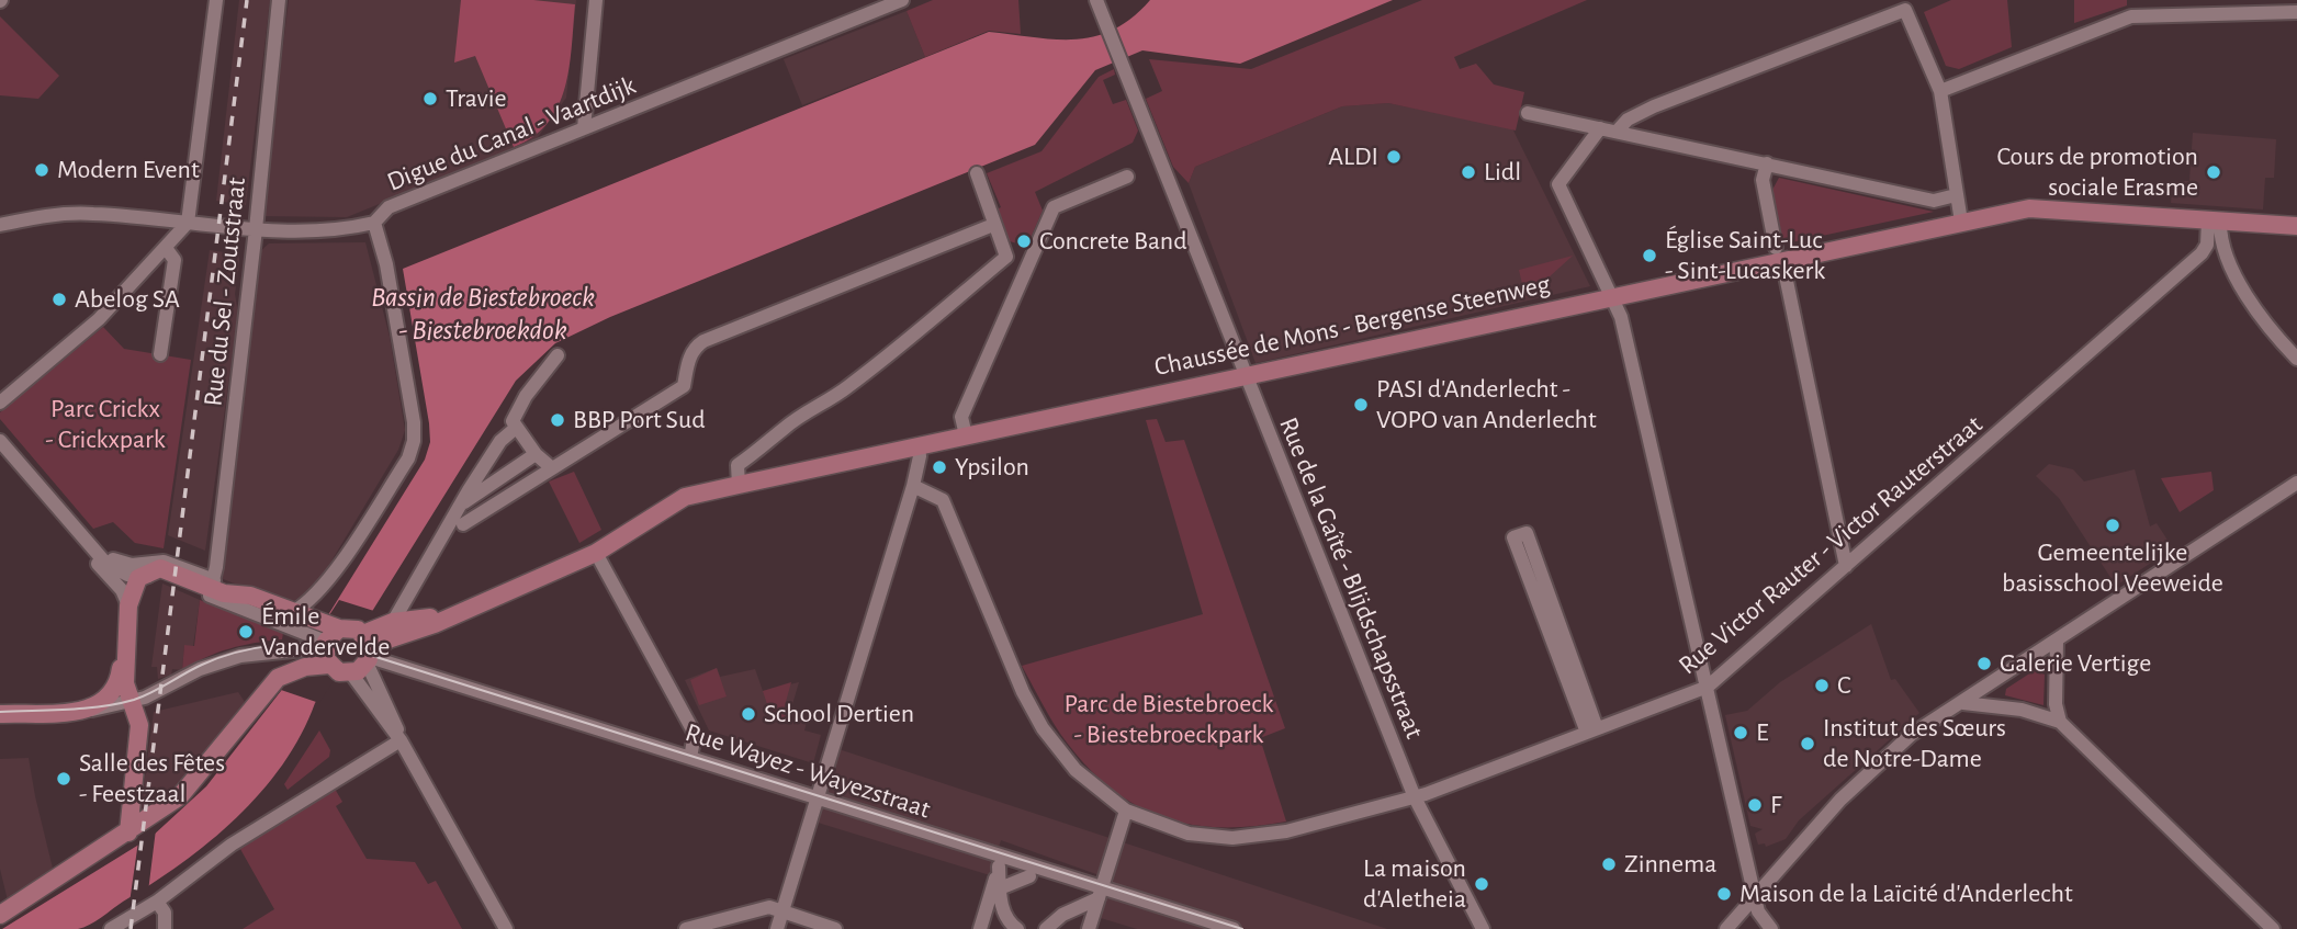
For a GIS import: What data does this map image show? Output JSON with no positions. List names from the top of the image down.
{
  "streets": {
    "main road": ["Chaussée de Mons - Bergense Steenweg"],
    "street": [
      "Digue du Canal - Vaartdijk",
      "Rue du Sel - Zoutstraat",
      "Rue Victor Rauter - Victor Rauterstraat",
      "Rue de la Gaîté - Blijdschapsstraat",
      "Rue Wayez - Wayezstraat"
    ]
  },
  "crossings": [
    ["Chaussée de Mons - Bergense Steenweg", "Rue Victor Rauter - Victor Rauterstraat"],
    ["Chaussée de Mons - Bergense Steenweg", "Rue de la Gaîté - Blijdschapsstraat"],
    ["Chaussée de Mons - Bergense Steenweg", "Rue Wayez - Wayezstraat"],
    ["Rue Victor Rauter - Victor Rauterstraat", "Rue de la Gaîté - Blijdschapsstraat"]
  ],
  "water": ["Bassin de Biestebroeck - Biestebroekdok"],
  "parks": ["Parc Crickx - Crickxpark", "Parc de Biestebroeck - Biestebroeckpark"],
  "places": [
    "Travie",
    "ALDI",
    "Modern Event",
    "Lidl",
    "Cours de promotion sociale Erasme",
    "Concrete Band",
    "Église Saint-Luc - Sint-Lucaskerk",
    "Abelog SA",
    "PASI d'Anderlecht - VOPO van Anderlecht",
    "BBP Port Sud",
    "Ypsilon",
    "Gemeentelijke basisschool Veeweide",
    "Émile Vandervelde",
    "Galerie Vertige",
    "C",
    "School Dertien",
    "E",
    "Institut des Sœurs de Notre-Dame",
    "Salle des Fêtes - Feestzaal",
    "F",
    "Zinnema",
    "La maison d'Aletheia",
    "Maison de la Laïcité d'Anderlecht"
  ]
}
